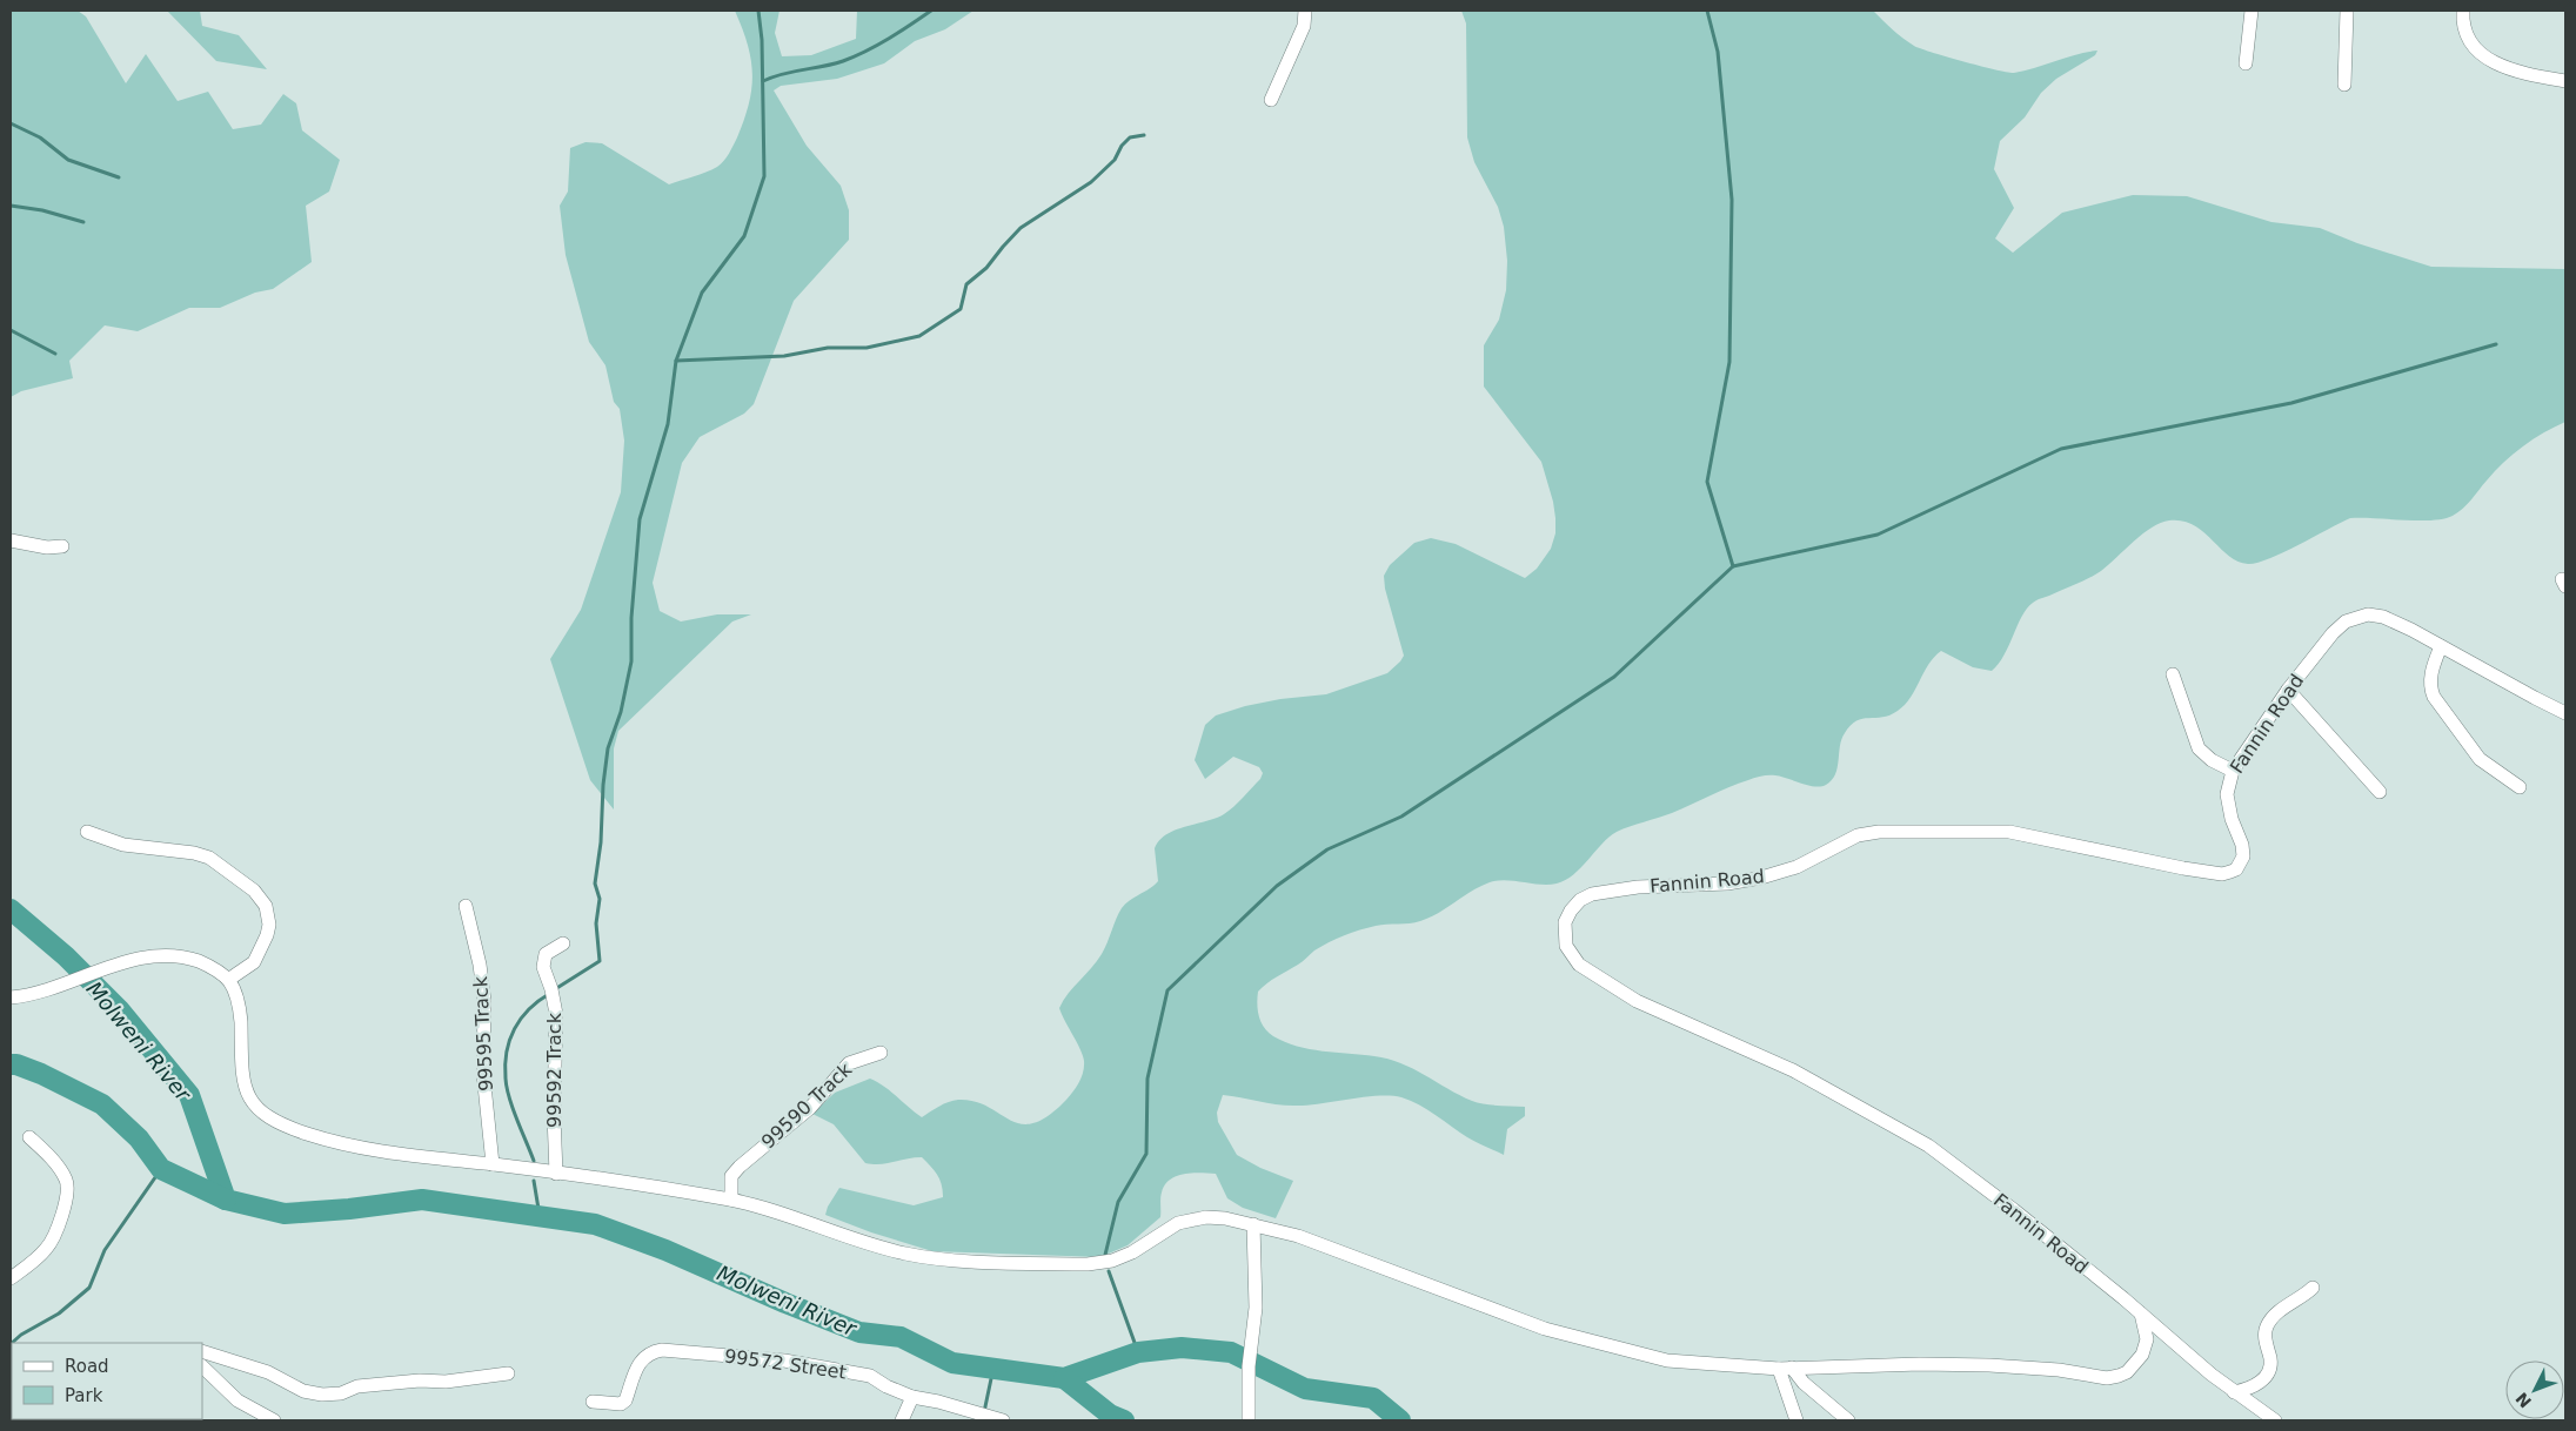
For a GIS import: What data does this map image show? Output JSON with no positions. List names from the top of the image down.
{
  "streets": {
    "street": [
      "Fannin Road",
      "99595 Track",
      "99592 Track",
      "99590 Track",
      "99572 Street"
    ]
  },
  "water": ["Molweni River"],
  "legend": ["Road", "Park"],
  "north": "bottom left"
}
